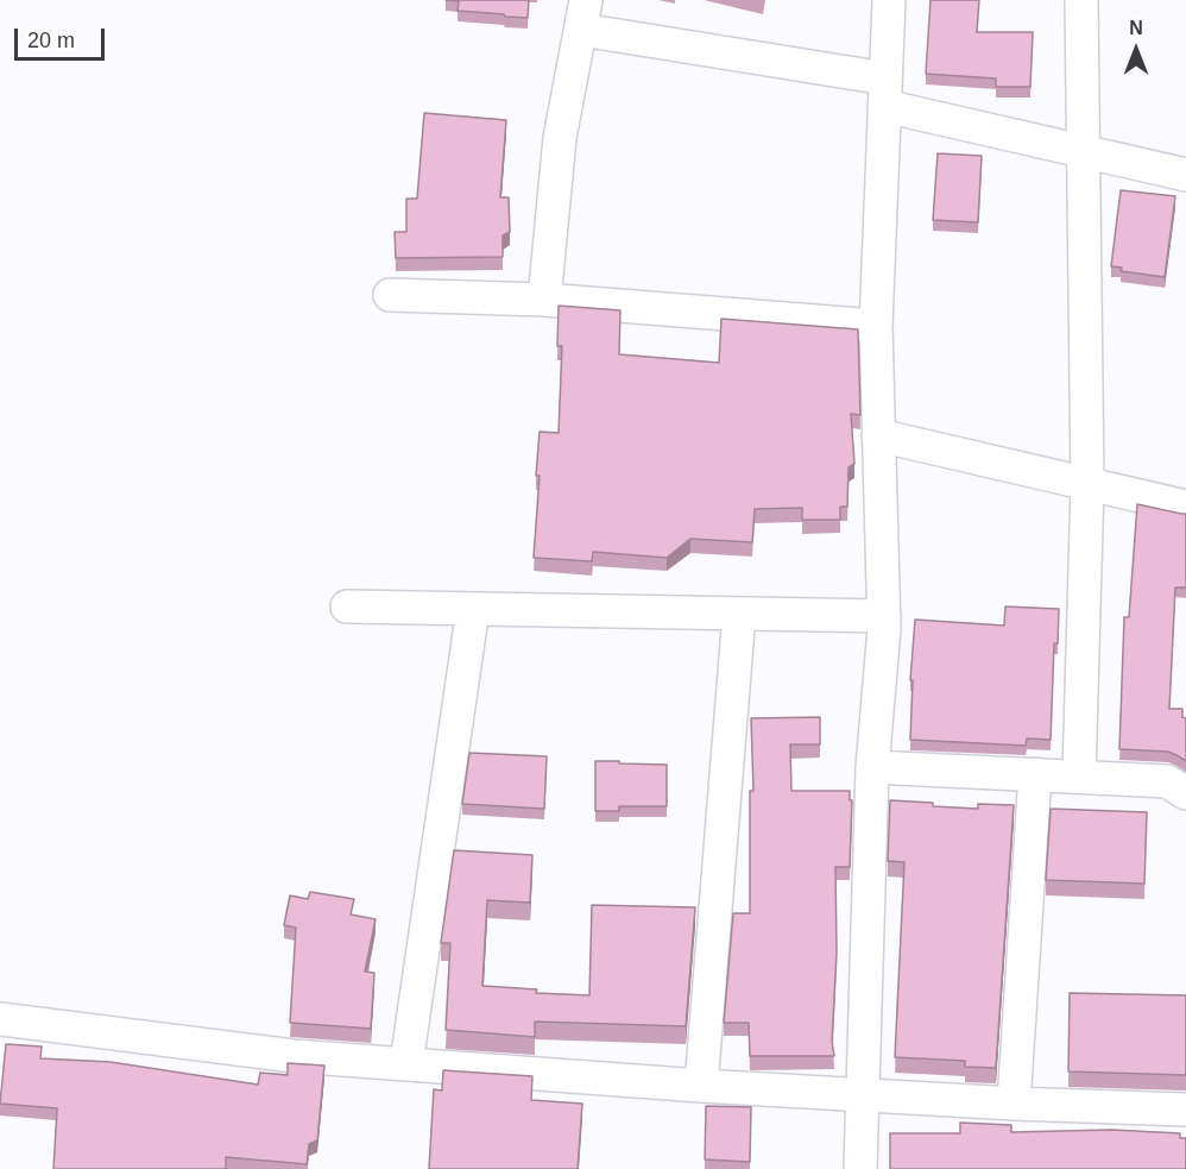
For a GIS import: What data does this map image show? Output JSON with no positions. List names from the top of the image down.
{
  "scale_bar": "20 m",
  "north": "top"
}
